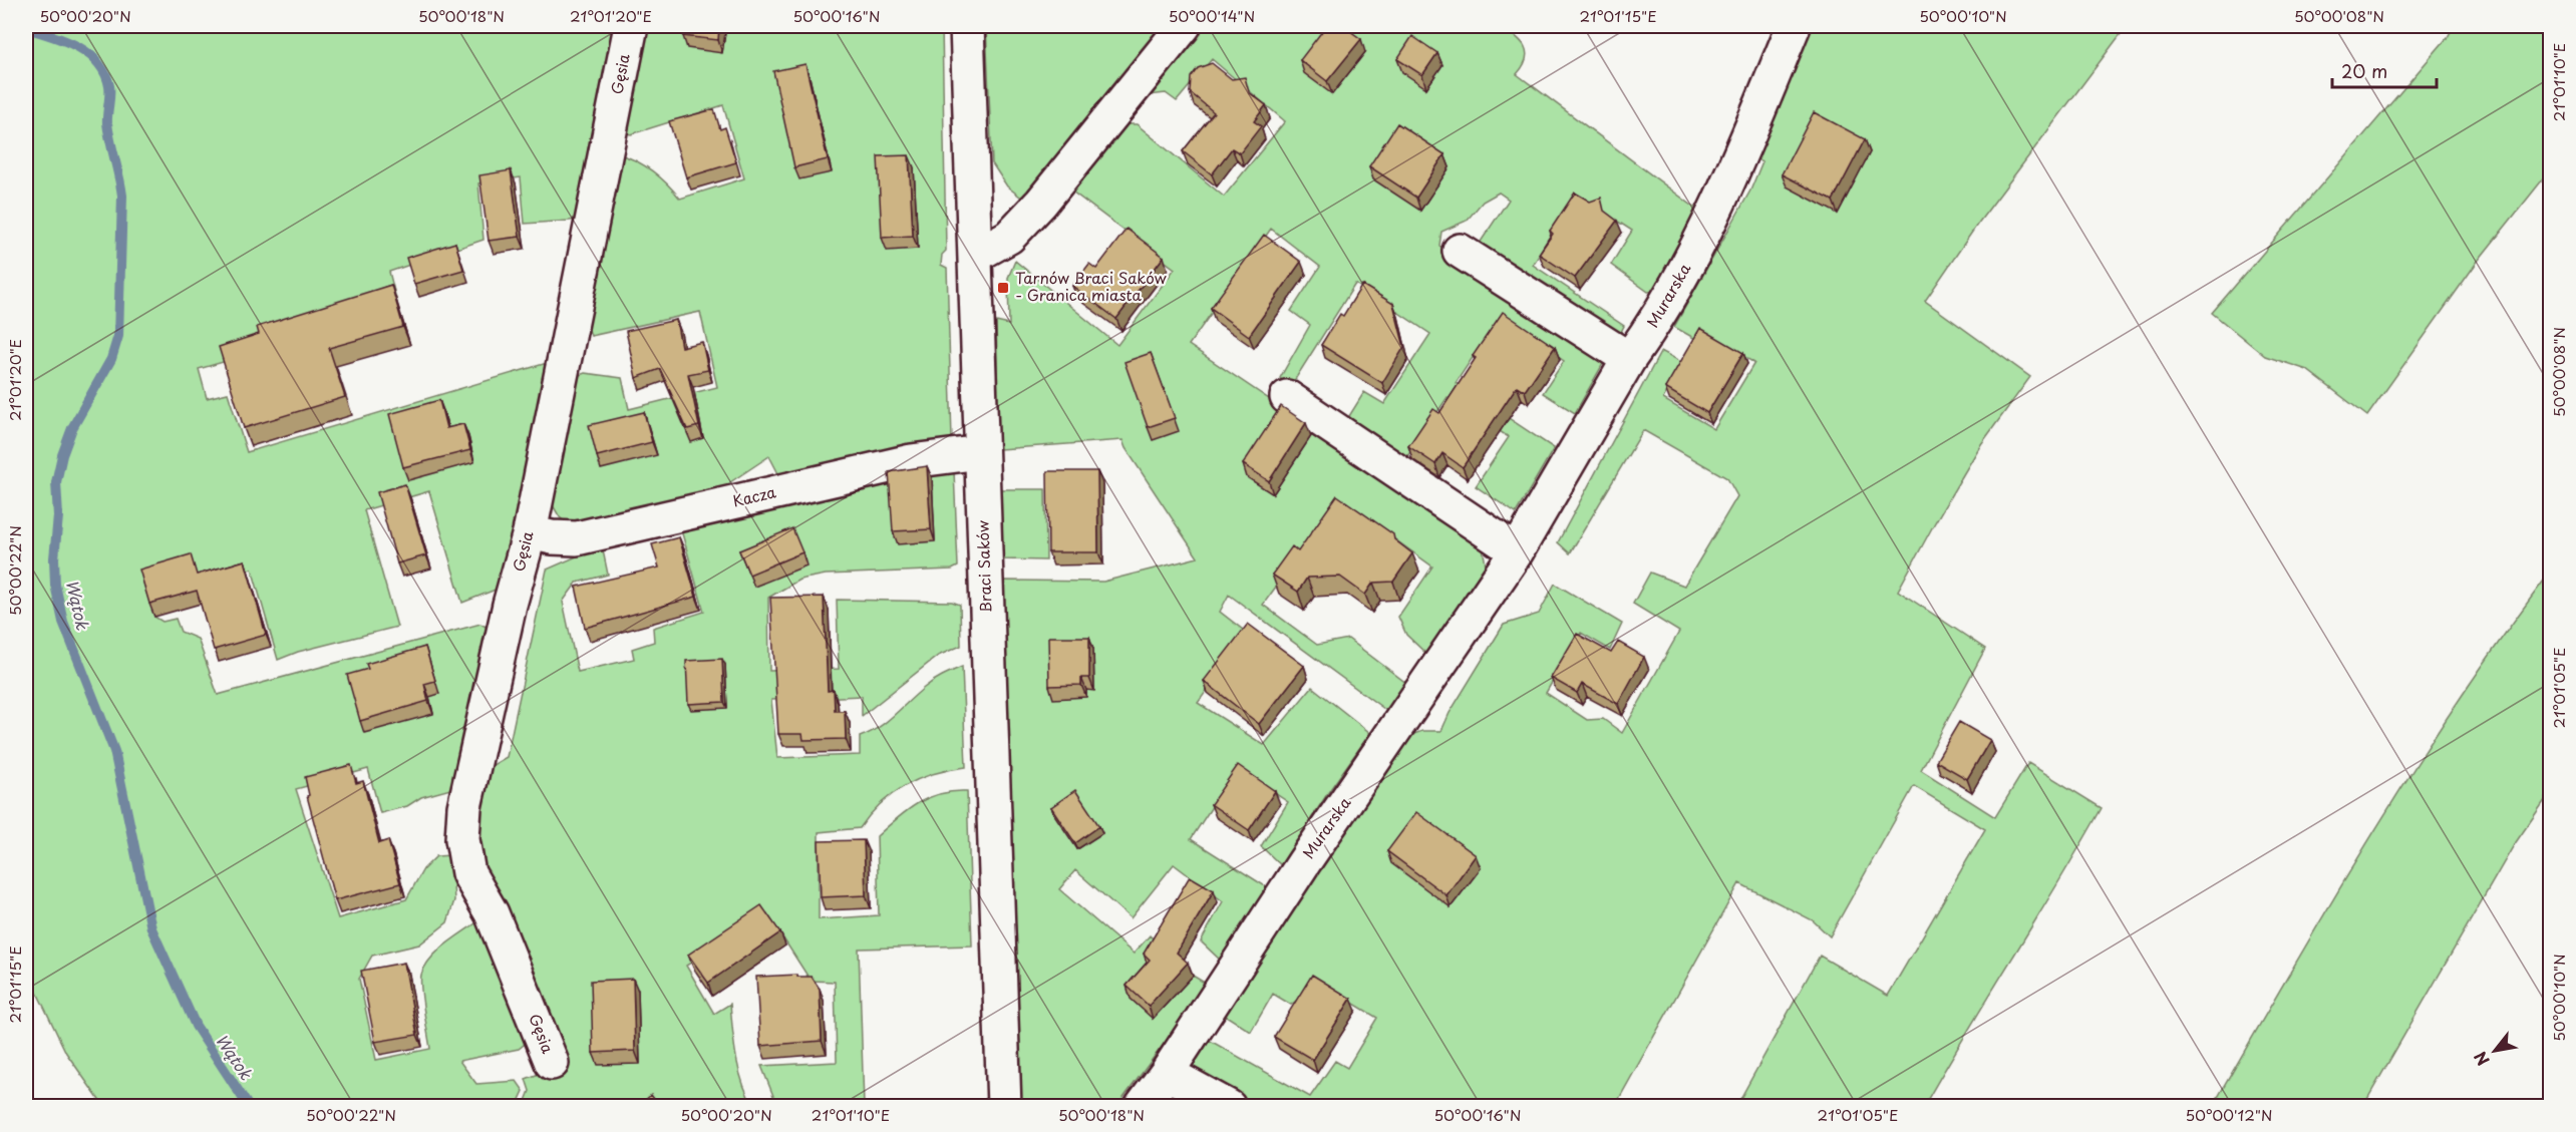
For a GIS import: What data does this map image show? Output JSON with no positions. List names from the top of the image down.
{
  "streets": {
    "street": [
      "Gęsia",
      "Murarska",
      "Kacza",
      "Braci Saków"
    ]
  },
  "crossings": [
    ["Gęsia", "Kacza"],
    ["Kacza", "Braci Saków"]
  ],
  "water": ["Wątok"],
  "places": {
    "transit": ["Tarnów Braci Saków - Granica miasta"]
  },
  "scale_bar": "20 m",
  "north": "bottom left",
  "coordinates": [
    "50°00'20\"N",
    "50°00'18\"N",
    "21°01'20\"E",
    "50°00'16\"N",
    "50°00'14\"N",
    "21°01'15\"E",
    "50°00'10\"N",
    "50°00'08\"N",
    "21°01'10\"E",
    "50°00'22\"N",
    "21°01'05\"E",
    "50°00'12\"N"
  ]
}
